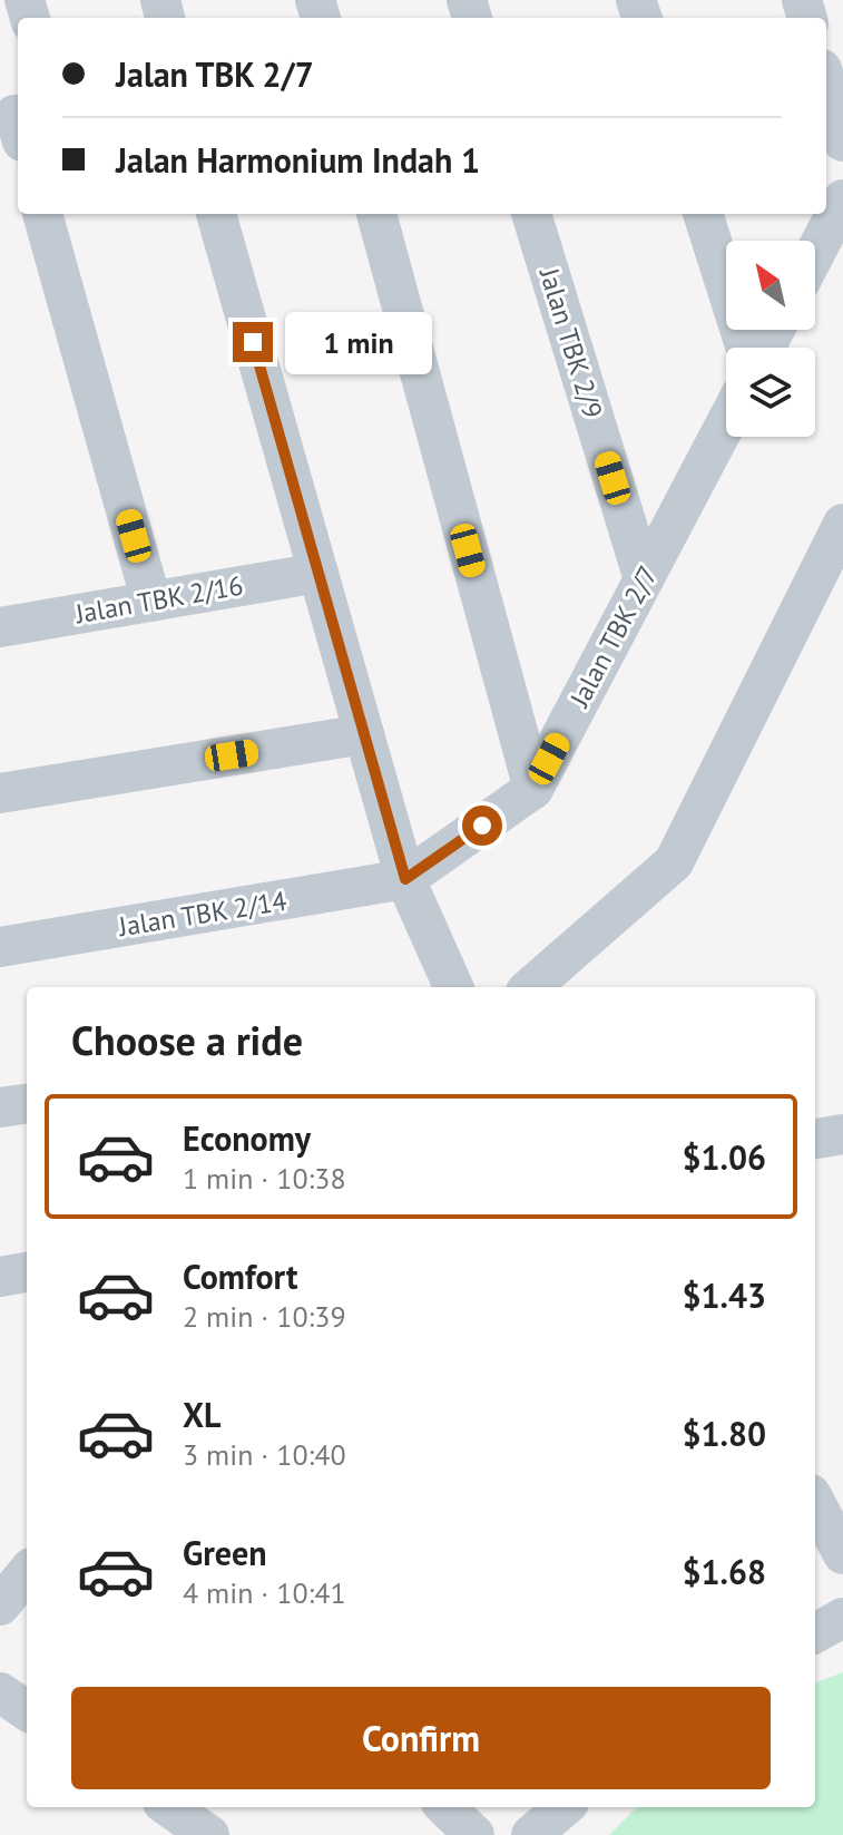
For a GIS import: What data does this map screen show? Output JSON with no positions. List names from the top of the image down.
{
  "streets": {
    "street": [
      "Jalan TBK 2/9",
      "Jalan TBK 2/16",
      "Jalan TBK 2/7",
      "Jalan TBK 2/14"
    ]
  },
  "crossings": [
    ["Jalan TBK 2/9", "Jalan TBK 2/7"],
    ["Jalan TBK 2/7", "Jalan TBK 2/14"]
  ],
  "north": "top left",
  "page": {
    "banner": ["Jalan TBK 2/7", "Jalan Harmonium Indah 1"],
    "bubble": "1 min",
    "heading": "Choose a ride",
    "list": [
      {
        "name": "Economy",
        "note": "1 min · 10:38",
        "value": "$1.06"
      },
      {
        "name": "Comfort",
        "note": "2 min · 10:39",
        "value": "$1.43"
      },
      {
        "name": "XL",
        "note": "3 min · 10:40",
        "value": "$1.80"
      },
      {
        "name": "Green",
        "note": "4 min · 10:41",
        "value": "$1.68"
      }
    ],
    "buttons": "Confirm"
  }
}
